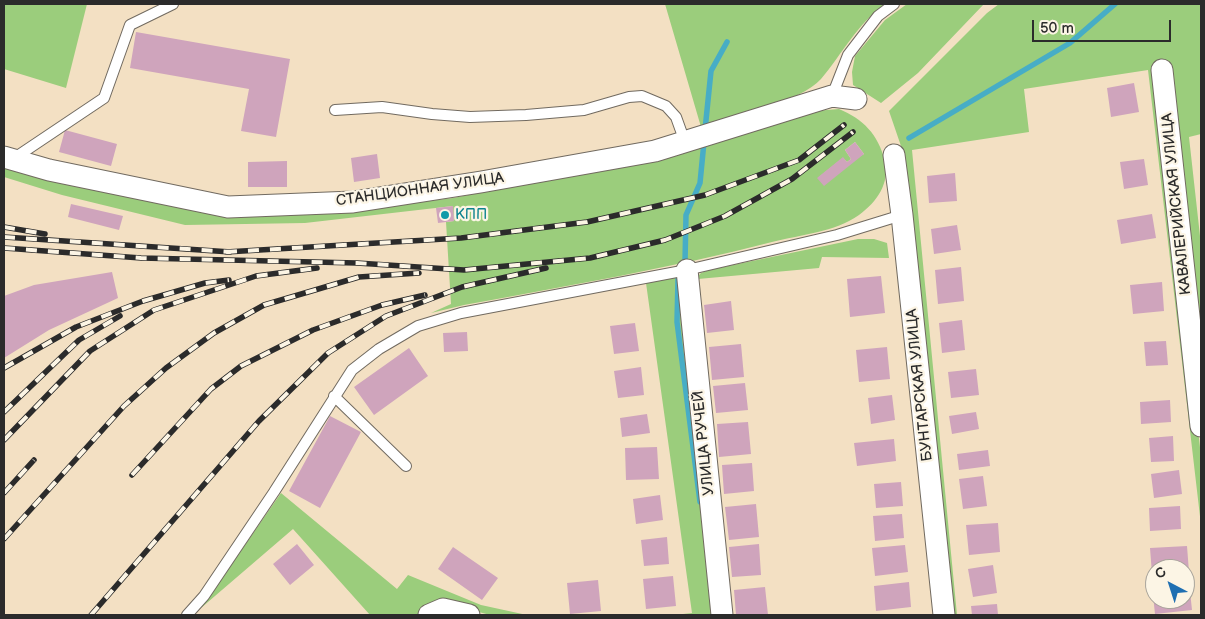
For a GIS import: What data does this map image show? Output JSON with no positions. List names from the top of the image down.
{
  "streets": {
    "street": [
      "СТАНЦИОННАЯ УЛИЦА",
      "КАВАЛЕРИЙСКАЯ УЛИЦА",
      "БУНТАРСКАЯ УЛИЦА",
      "УЛИЦА РУЧЕЙ"
    ]
  },
  "places": ["КПП"],
  "scale_bar": "50 m",
  "north": "top left"
}
